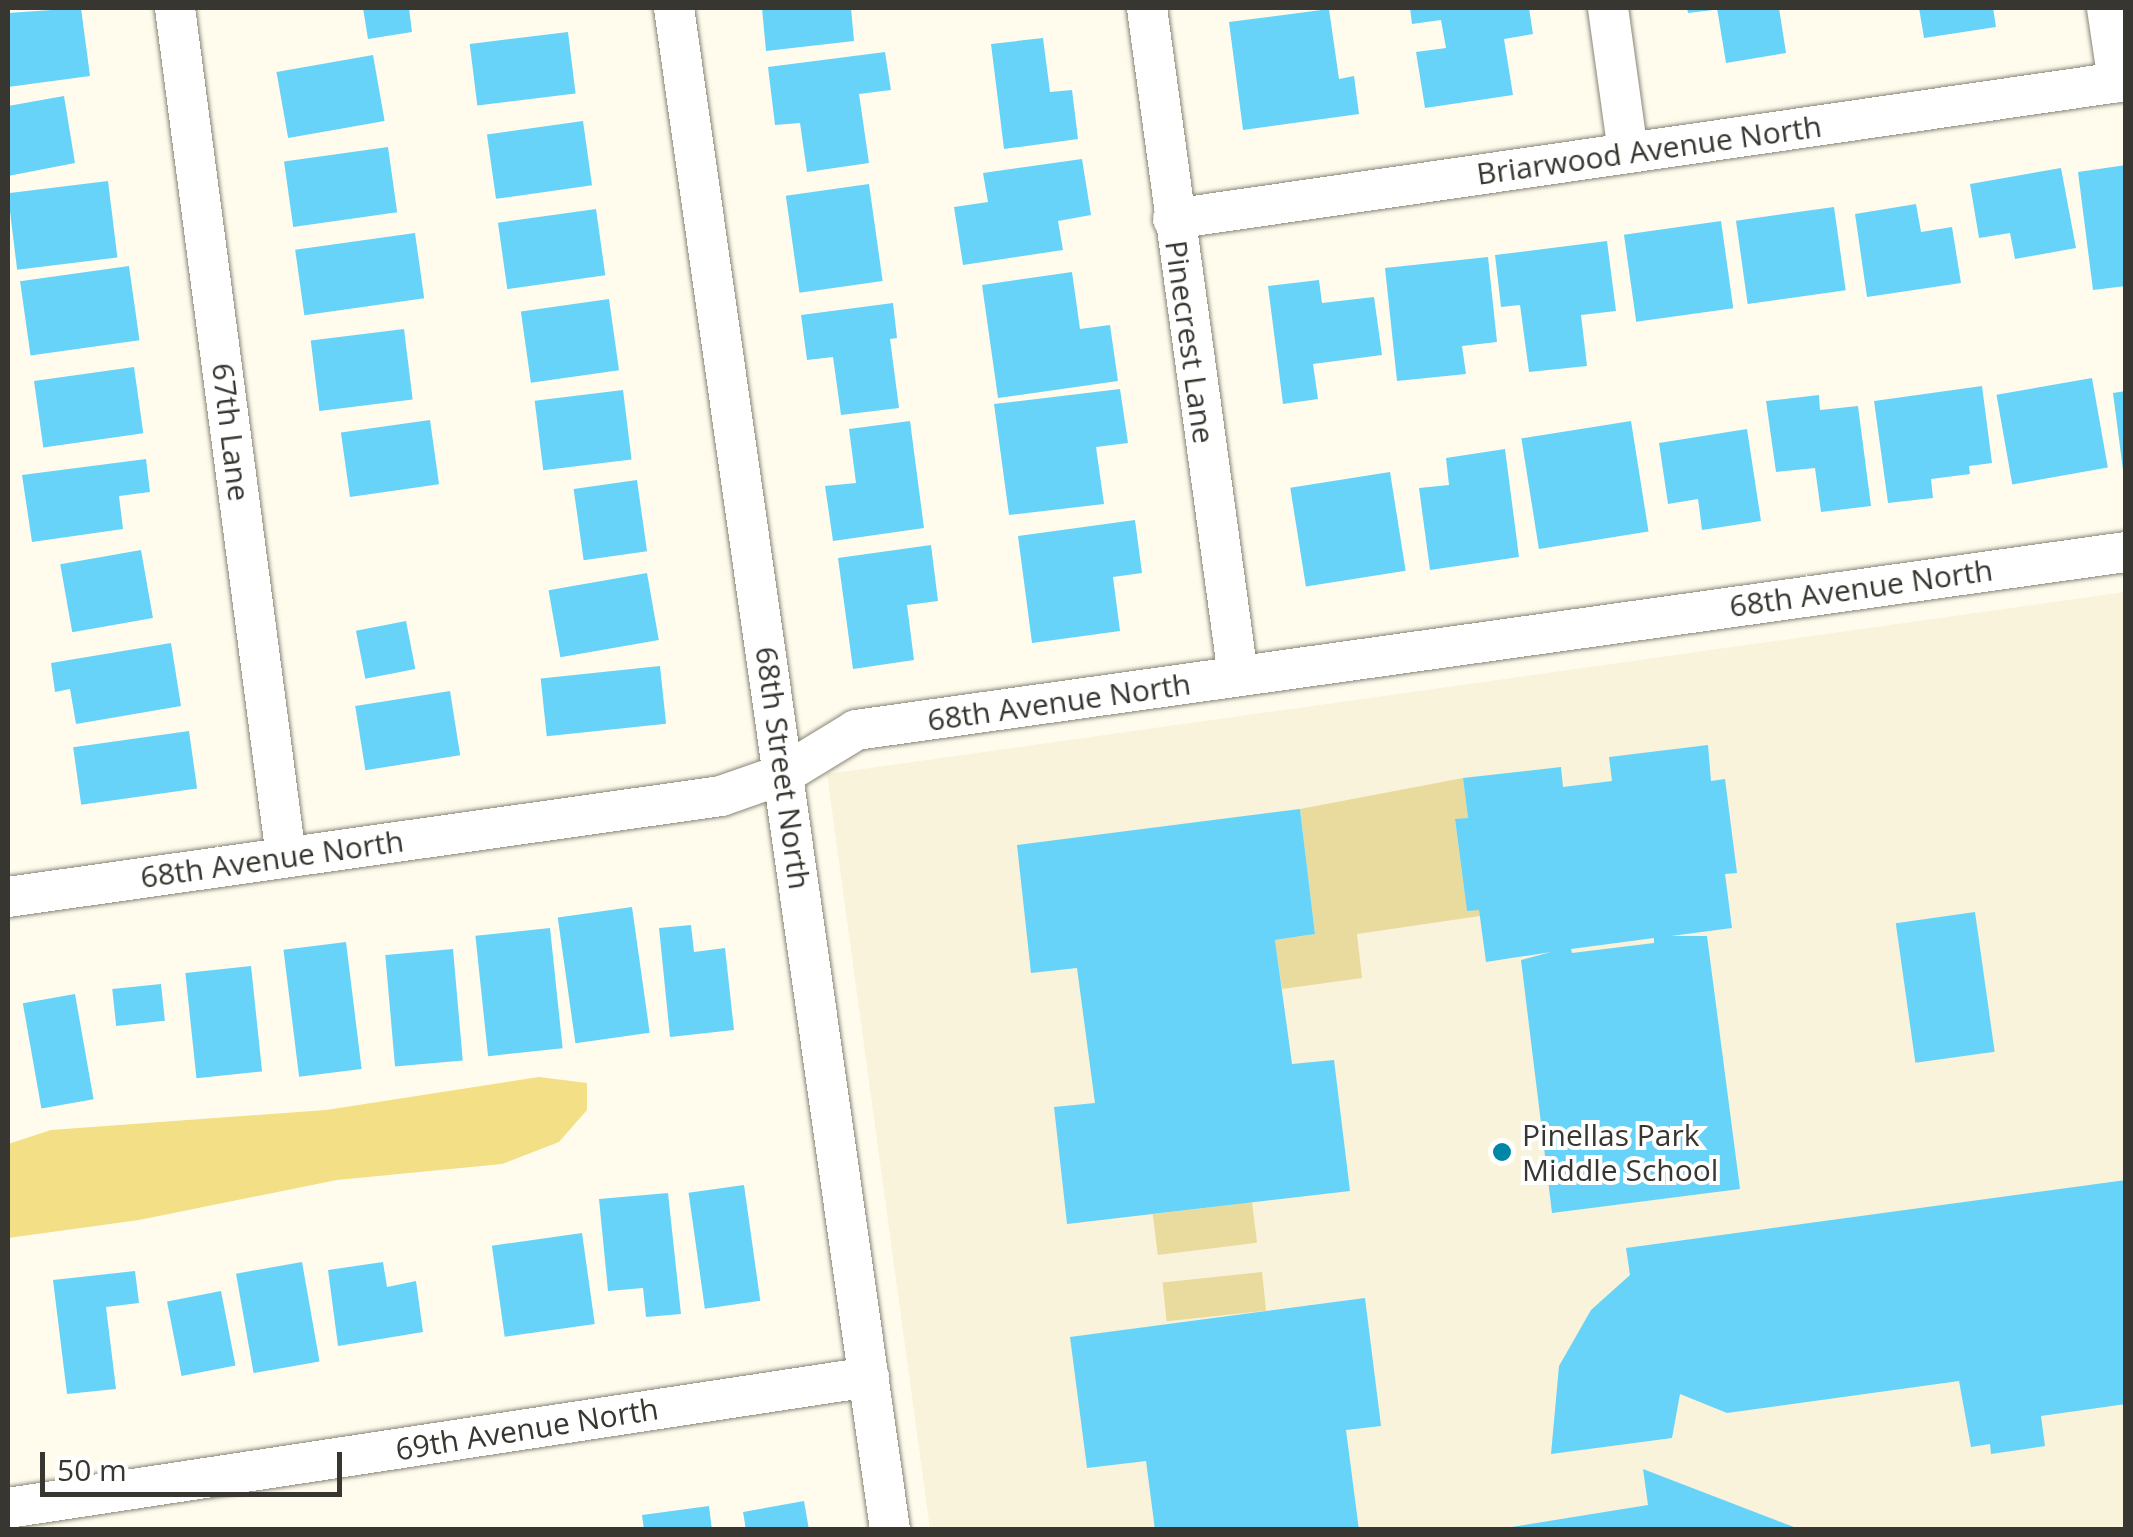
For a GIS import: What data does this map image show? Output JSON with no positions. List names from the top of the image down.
{
  "streets": {
    "street": [
      "Briarwood Avenue North",
      "Pinecrest Lane",
      "67th Lane",
      "68th Avenue North",
      "68th Street North",
      "69th Avenue North"
    ]
  },
  "crossings": [
    ["Briarwood Avenue North", "Pinecrest Lane"],
    ["Pinecrest Lane", "68th Avenue North"],
    ["67th Lane", "68th Avenue North"],
    ["68th Avenue North", "68th Street North"],
    ["68th Street North", "69th Avenue North"]
  ],
  "places": ["Pinellas Park Middle School"],
  "scale_bar": "50 m"
}
